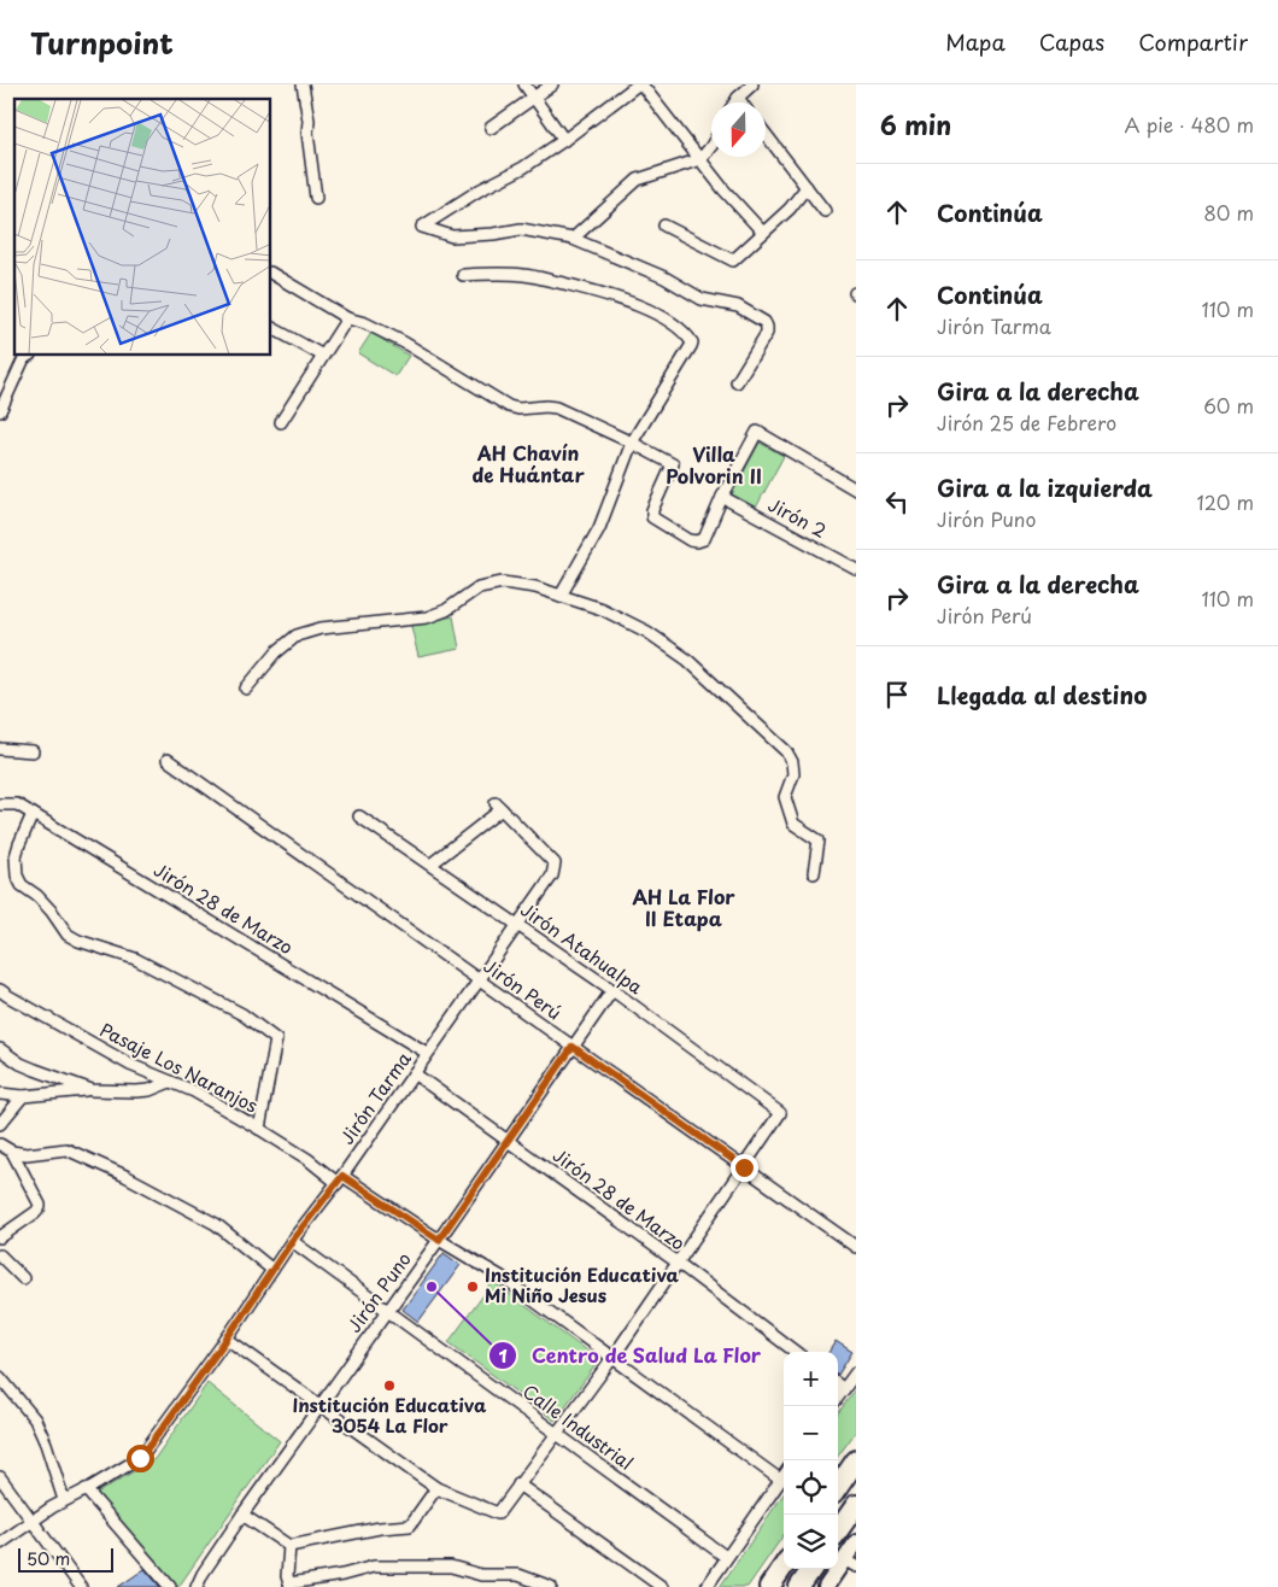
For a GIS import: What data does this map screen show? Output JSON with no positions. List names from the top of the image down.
{
  "streets": {
    "street": [
      "Jirón 2",
      "Jirón 28 de Marzo",
      "Jirón Atahualpa",
      "Jirón Perú",
      "Pasaje Los Naranjos",
      "Jirón Tarma",
      "Jirón Puno",
      "Calle Industrial"
    ]
  },
  "crossings": [
    ["Jirón 28 de Marzo", "Jirón Tarma"],
    ["Jirón 28 de Marzo", "Jirón Puno"],
    ["Jirón Atahualpa", "Jirón Perú"],
    ["Jirón Atahualpa", "Jirón Tarma"],
    ["Jirón Atahualpa", "Jirón Puno"],
    ["Jirón Perú", "Jirón Tarma"],
    ["Jirón Perú", "Jirón Puno"],
    ["Pasaje Los Naranjos", "Jirón Tarma"],
    ["Pasaje Los Naranjos", "Jirón Puno"],
    ["Jirón Tarma", "Calle Industrial"],
    ["Jirón Puno", "Calle Industrial"]
  ],
  "districts": ["AH Chavín de Huántar", "Villa Polvorin II", "AH La Flor II Etapa"],
  "places": ["Centro de Salud La Flor", "Institución Educativa Mi Niño Jesus", "Institución Educativa 3054 La Flor"],
  "scale_bar": "50 m",
  "north": "bottom",
  "page": {
    "header": "Turnpoint",
    "nav": ["Mapa", "Capas", "Compartir"],
    "heading": ["6 min", "A pie · 480 m"],
    "list": [
      ["Continúa", "80 m"],
      ["Continúa", "Jirón Tarma", "110 m"],
      ["Gira a la derecha", "Jirón 25 de Febrero", "60 m"],
      ["Gira a la izquierda", "Jirón Puno", "120 m"],
      ["Gira a la derecha", "Jirón Perú", "110 m"],
      "Llegada al destino"
    ],
    "map_buttons": ["+", "−"],
    "scale": "50 m"
  }
}
